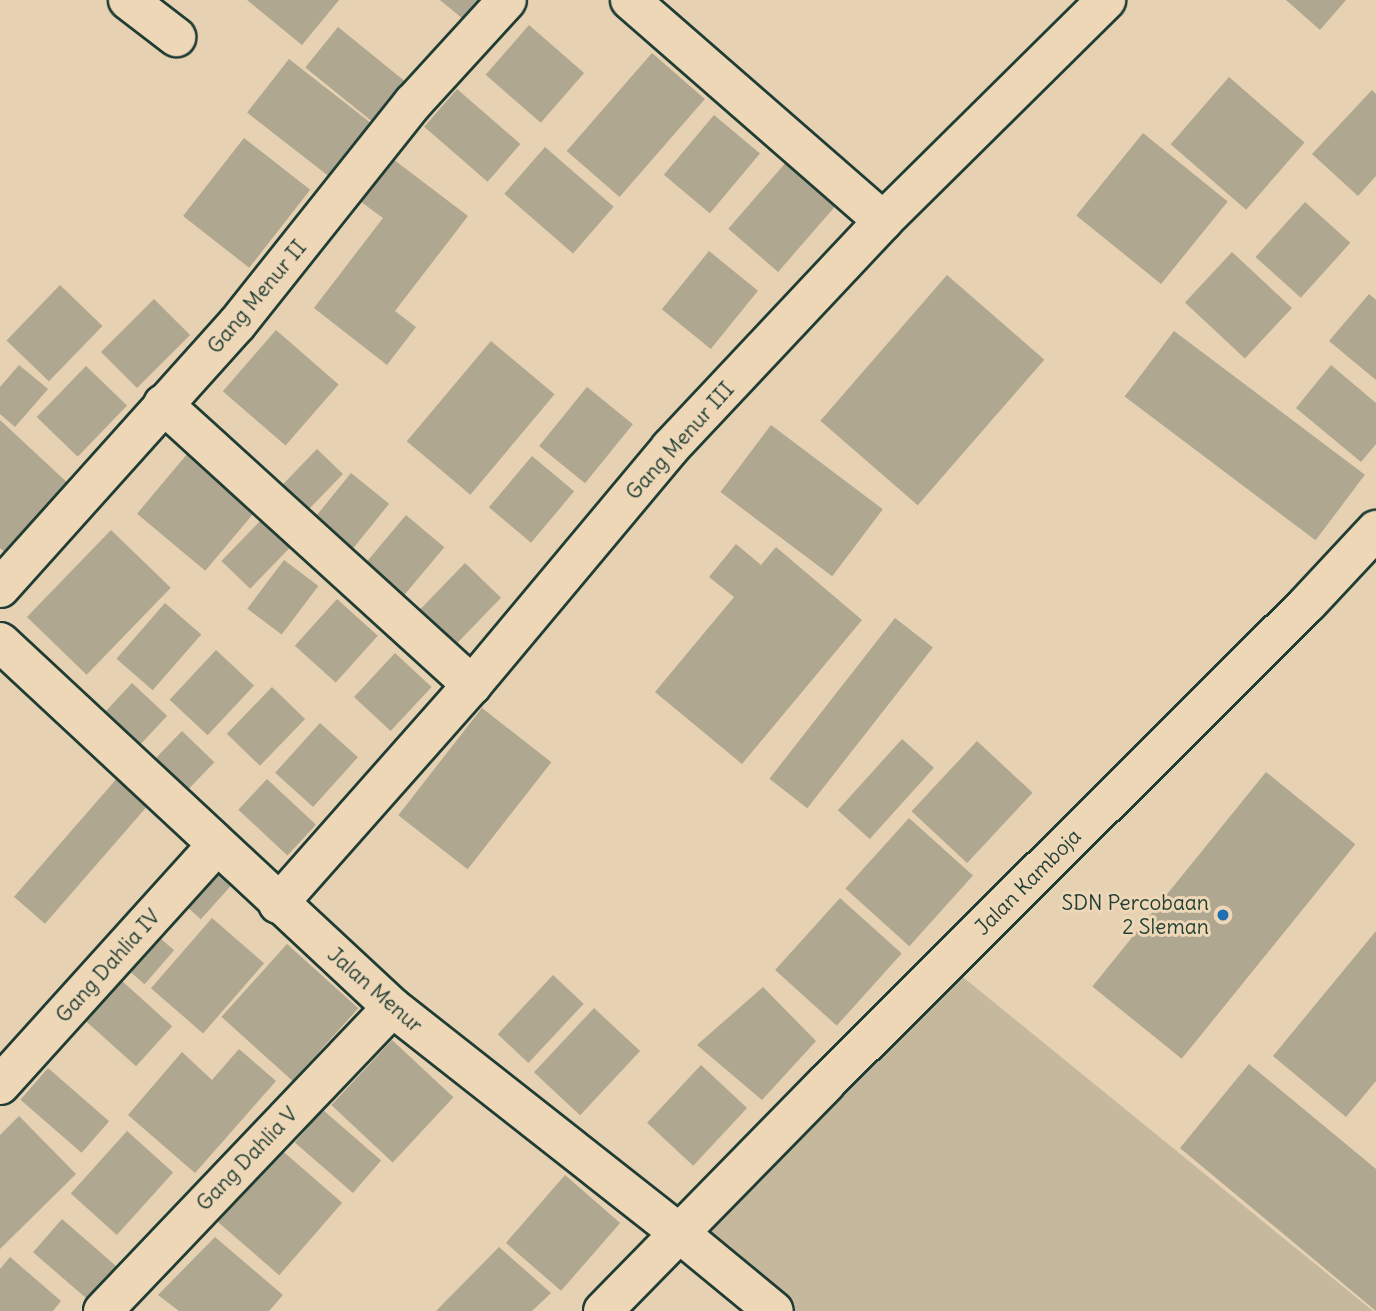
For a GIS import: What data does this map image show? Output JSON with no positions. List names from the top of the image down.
{
  "streets": {
    "street": [
      "Gang Menur II",
      "Gang Menur III",
      "Jalan Kamboja",
      "Gang Dahlia IV",
      "Jalan Menur",
      "Gang Dahlia V"
    ]
  },
  "crossings": [
    ["Gang Menur III", "Jalan Menur"],
    ["Jalan Kamboja", "Jalan Menur"],
    ["Gang Dahlia IV", "Jalan Menur"],
    ["Jalan Menur", "Gang Dahlia V"]
  ],
  "places": ["SDN Percobaan 2 Sleman"]
}
